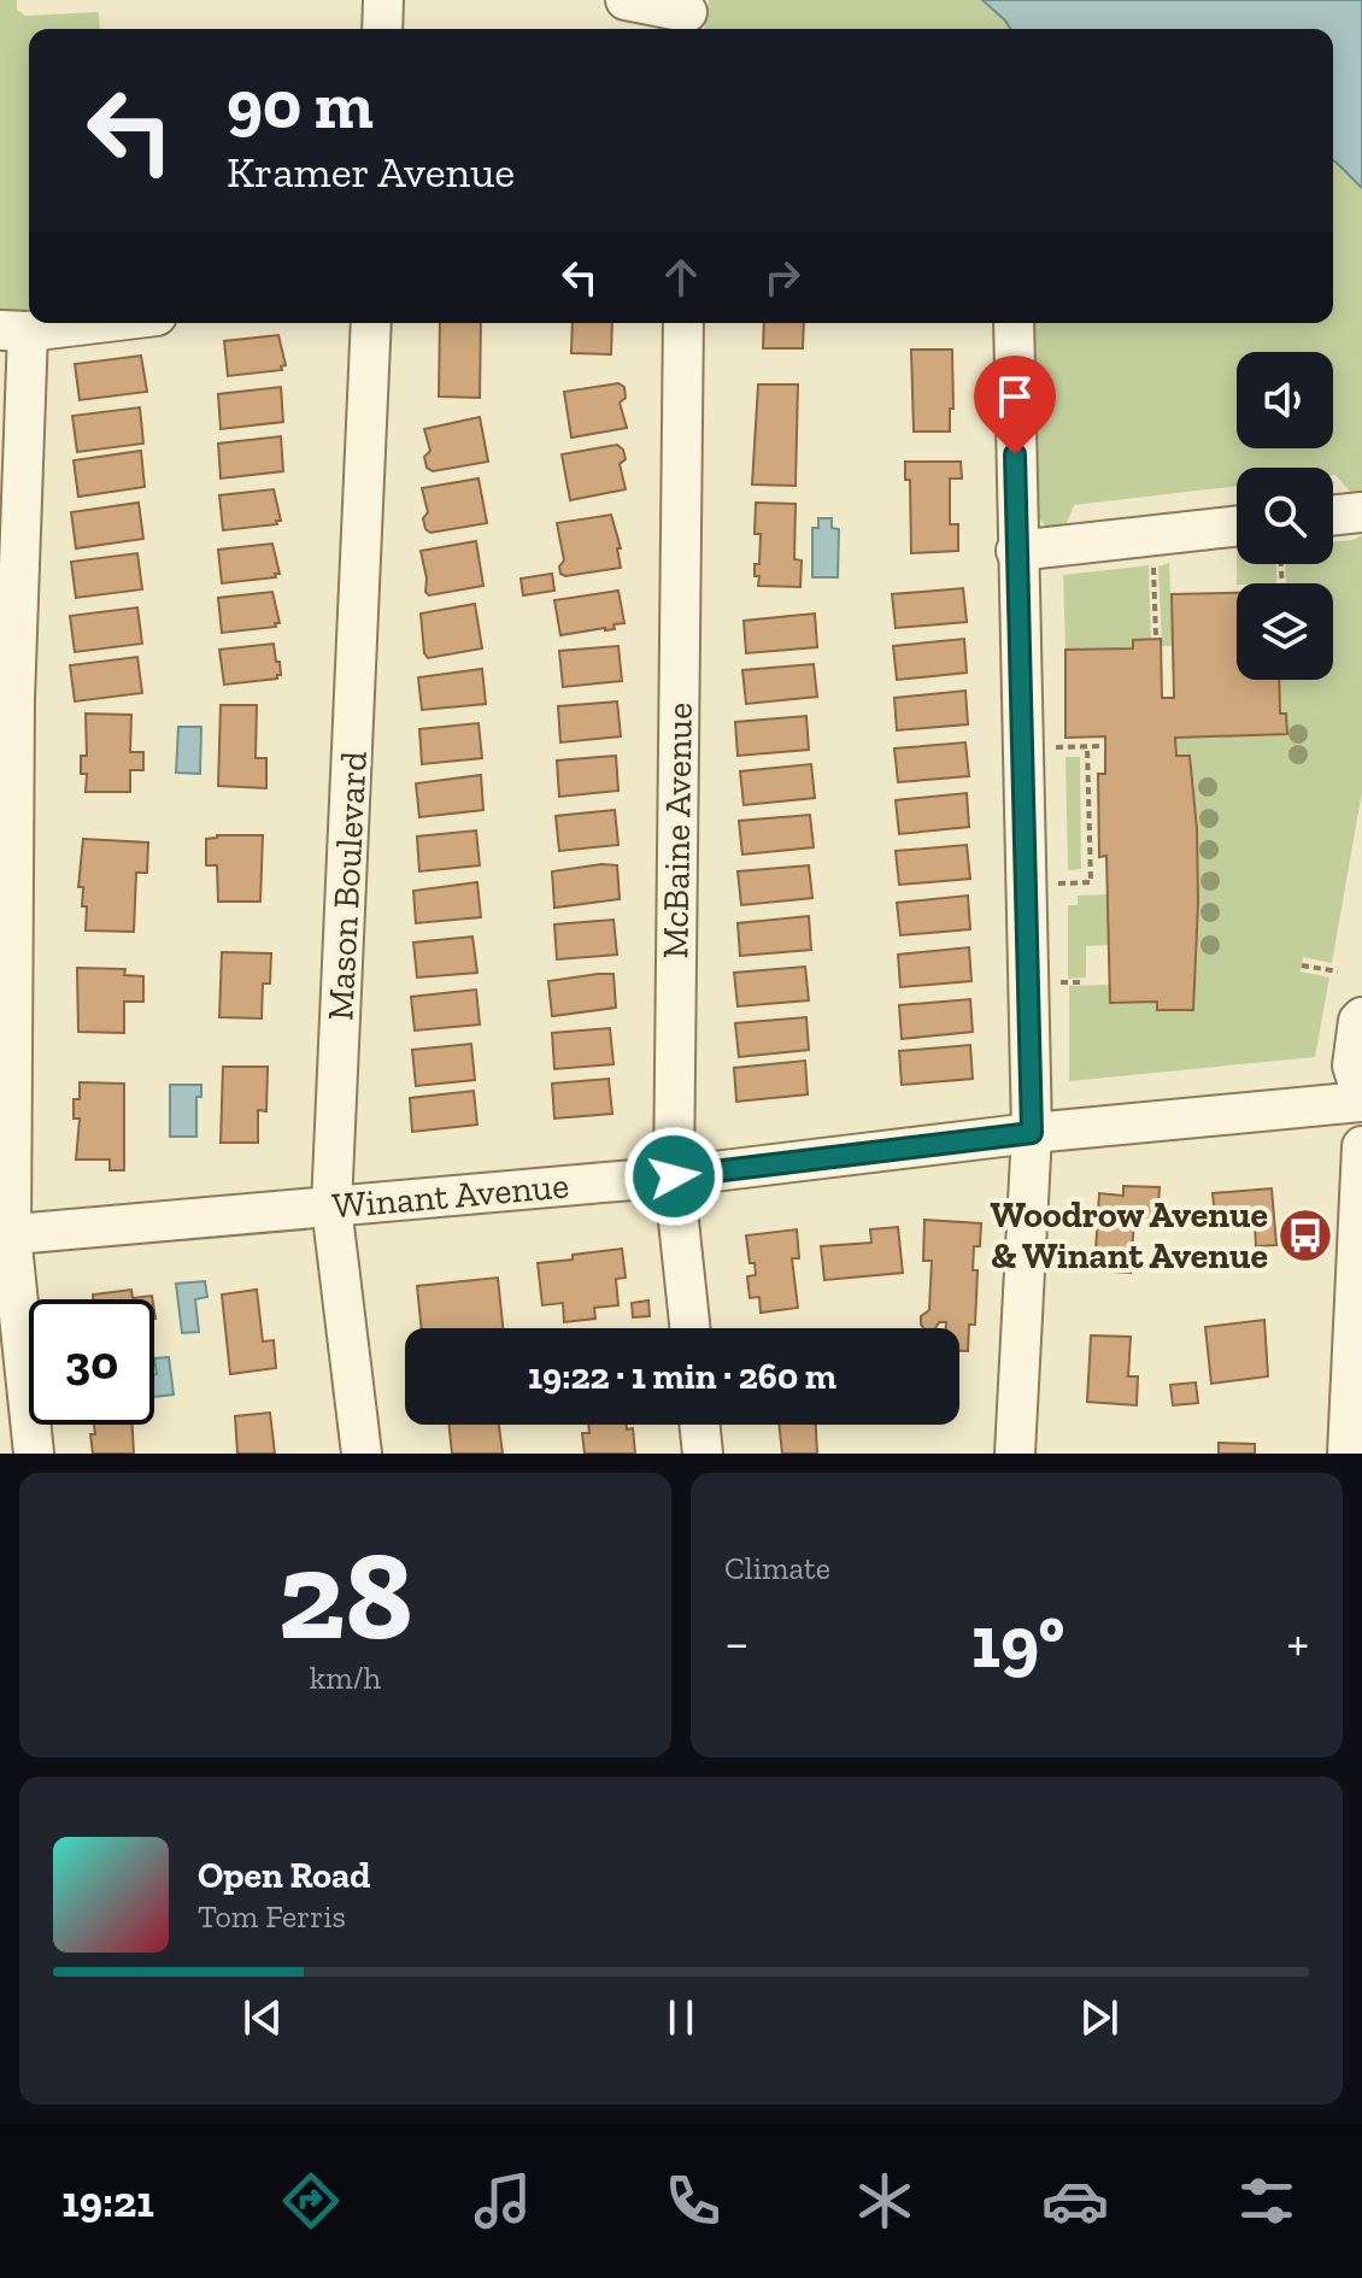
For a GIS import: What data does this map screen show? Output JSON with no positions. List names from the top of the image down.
{
  "streets": {
    "street": ["McBaine Avenue", "Mason Boulevard", "Winant Avenue"]
  },
  "crossings": [
    ["McBaine Avenue", "Winant Avenue"],
    ["Mason Boulevard", "Winant Avenue"]
  ],
  "places": {
    "bus stop": ["Woodrow Avenue & Winant Avenue"]
  },
  "page": {
    "turn": ["90 m", "Kramer Avenue"],
    "limit": "30",
    "trip": "19:22 · 1 min · 260 m",
    "tile": [
      ["28", "km/h"],
      "Climate"
    ],
    "heat": ["−", "19°", "+"],
    "song": ["Open Road", "Tom Ferris"],
    "tabs": "19:21"
  }
}
